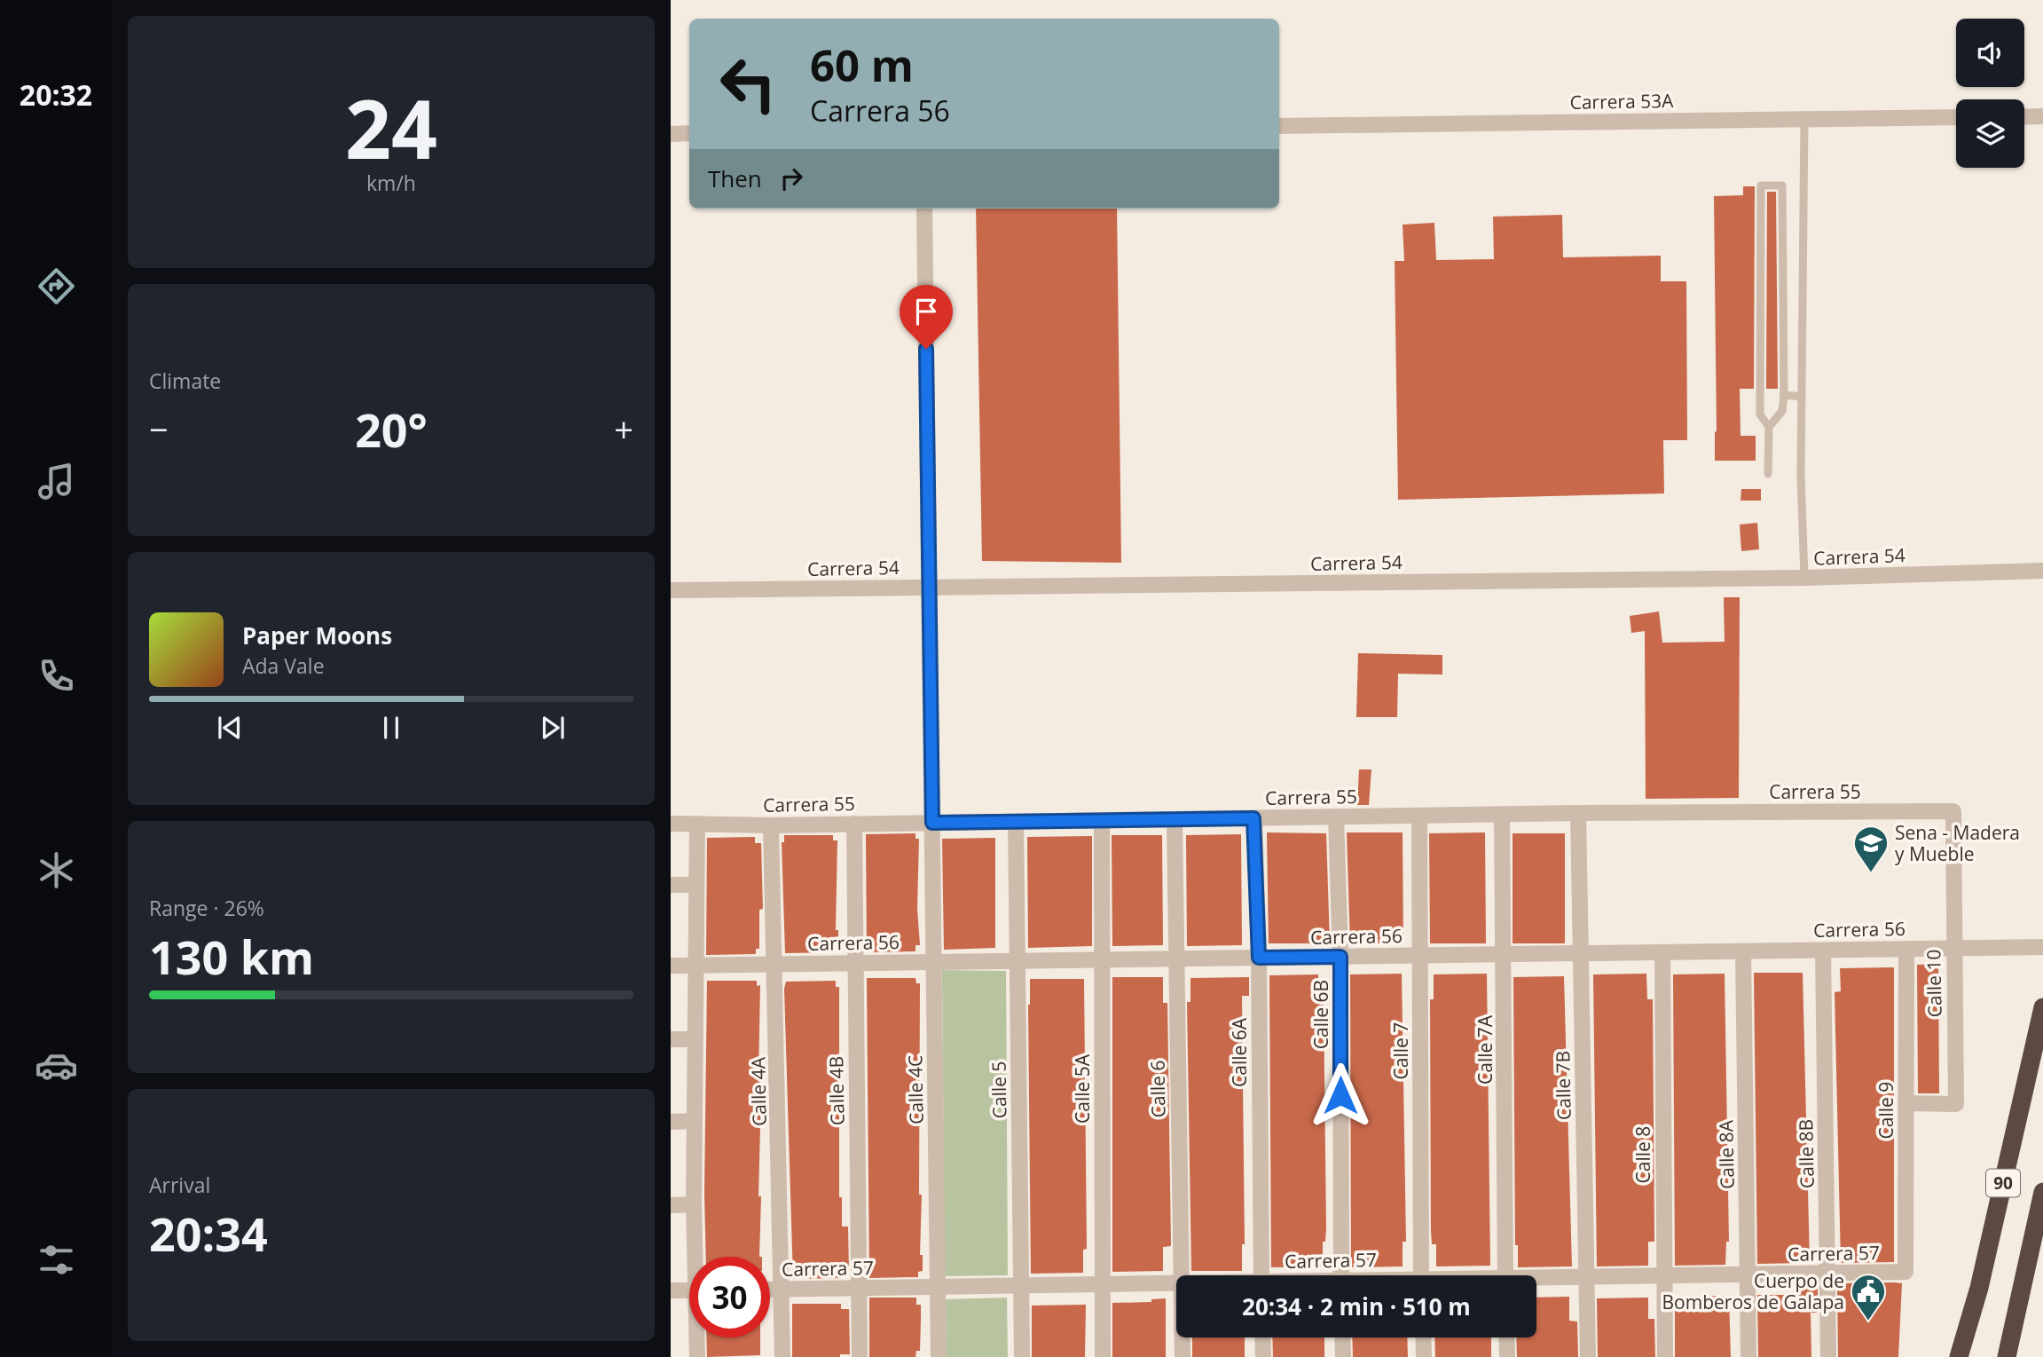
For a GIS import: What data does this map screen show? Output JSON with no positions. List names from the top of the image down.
{
  "streets": {
    "highway": ["90"],
    "street": [
      "Carrera 53A",
      "Carrera 54",
      "Carrera 55",
      "Carrera 56",
      "Calle 10",
      "Calle 6B",
      "Calle 7A",
      "Calle 7",
      "Calle 6A",
      "Calle 7B",
      "Calle 5A",
      "Calle 6",
      "Calle 4C",
      "Calle 5",
      "Calle 4B",
      "Calle 4A",
      "Calle 9",
      "Calle 8B",
      "Calle 8",
      "Calle 8A",
      "Carrera 57"
    ]
  },
  "crossings": [
    ["Carrera 54", "Calle 4C"],
    ["Carrera 55", "Calle 10"],
    ["Carrera 55", "Calle 6B"],
    ["Carrera 55", "Calle 7A"],
    ["Carrera 55", "Calle 7"],
    ["Carrera 55", "Calle 6A"],
    ["Carrera 55", "Calle 7B"],
    ["Carrera 55", "Calle 5A"],
    ["Carrera 55", "Calle 6"],
    ["Carrera 55", "Calle 4C"],
    ["Carrera 55", "Calle 5"],
    ["Carrera 55", "Calle 4B"],
    ["Carrera 55", "Calle 4A"],
    ["Carrera 56", "Calle 10"],
    ["Carrera 56", "Calle 6B"],
    ["Carrera 56", "Calle 7A"],
    ["Carrera 56", "Calle 7"],
    ["Carrera 56", "Calle 6A"],
    ["Carrera 56", "Calle 7B"],
    ["Carrera 56", "Calle 5A"],
    ["Carrera 56", "Calle 6"],
    ["Carrera 56", "Calle 4C"],
    ["Carrera 56", "Calle 5"],
    ["Carrera 56", "Calle 4B"],
    ["Carrera 56", "Calle 4A"],
    ["Carrera 56", "Calle 9"],
    ["Carrera 56", "Calle 8B"],
    ["Carrera 56", "Calle 8"],
    ["Carrera 56", "Calle 8A"],
    ["Calle 10", "Calle 9"],
    ["Calle 7B", "Carrera 57"],
    ["Calle 5A", "Carrera 57"],
    ["Calle 4C", "Carrera 57"],
    ["Calle 5", "Carrera 57"],
    ["Calle 4B", "Carrera 57"],
    ["Calle 4A", "Carrera 57"],
    ["Calle 9", "Carrera 57"],
    ["Calle 8B", "Carrera 57"],
    ["Calle 8", "Carrera 57"],
    ["Calle 8A", "Carrera 57"]
  ],
  "places": {
    "school or university": ["Sena - Madera y Mueble"],
    "public building": ["Cuerpo de Bomberos de Galapa"]
  },
  "page": {
    "tabs": "20:32",
    "tile": [
      ["24", "km/h"],
      "Climate",
      ["Range · 26%", "130 km"],
      ["Arrival", "20:34"]
    ],
    "turn": ["60 m", "Carrera 56"],
    "then": "Then",
    "heat": ["−", "20°", "+"],
    "song": ["Paper Moons", "Ada Vale"],
    "limit": "30",
    "trip": "20:34 · 2 min · 510 m"
  }
}
